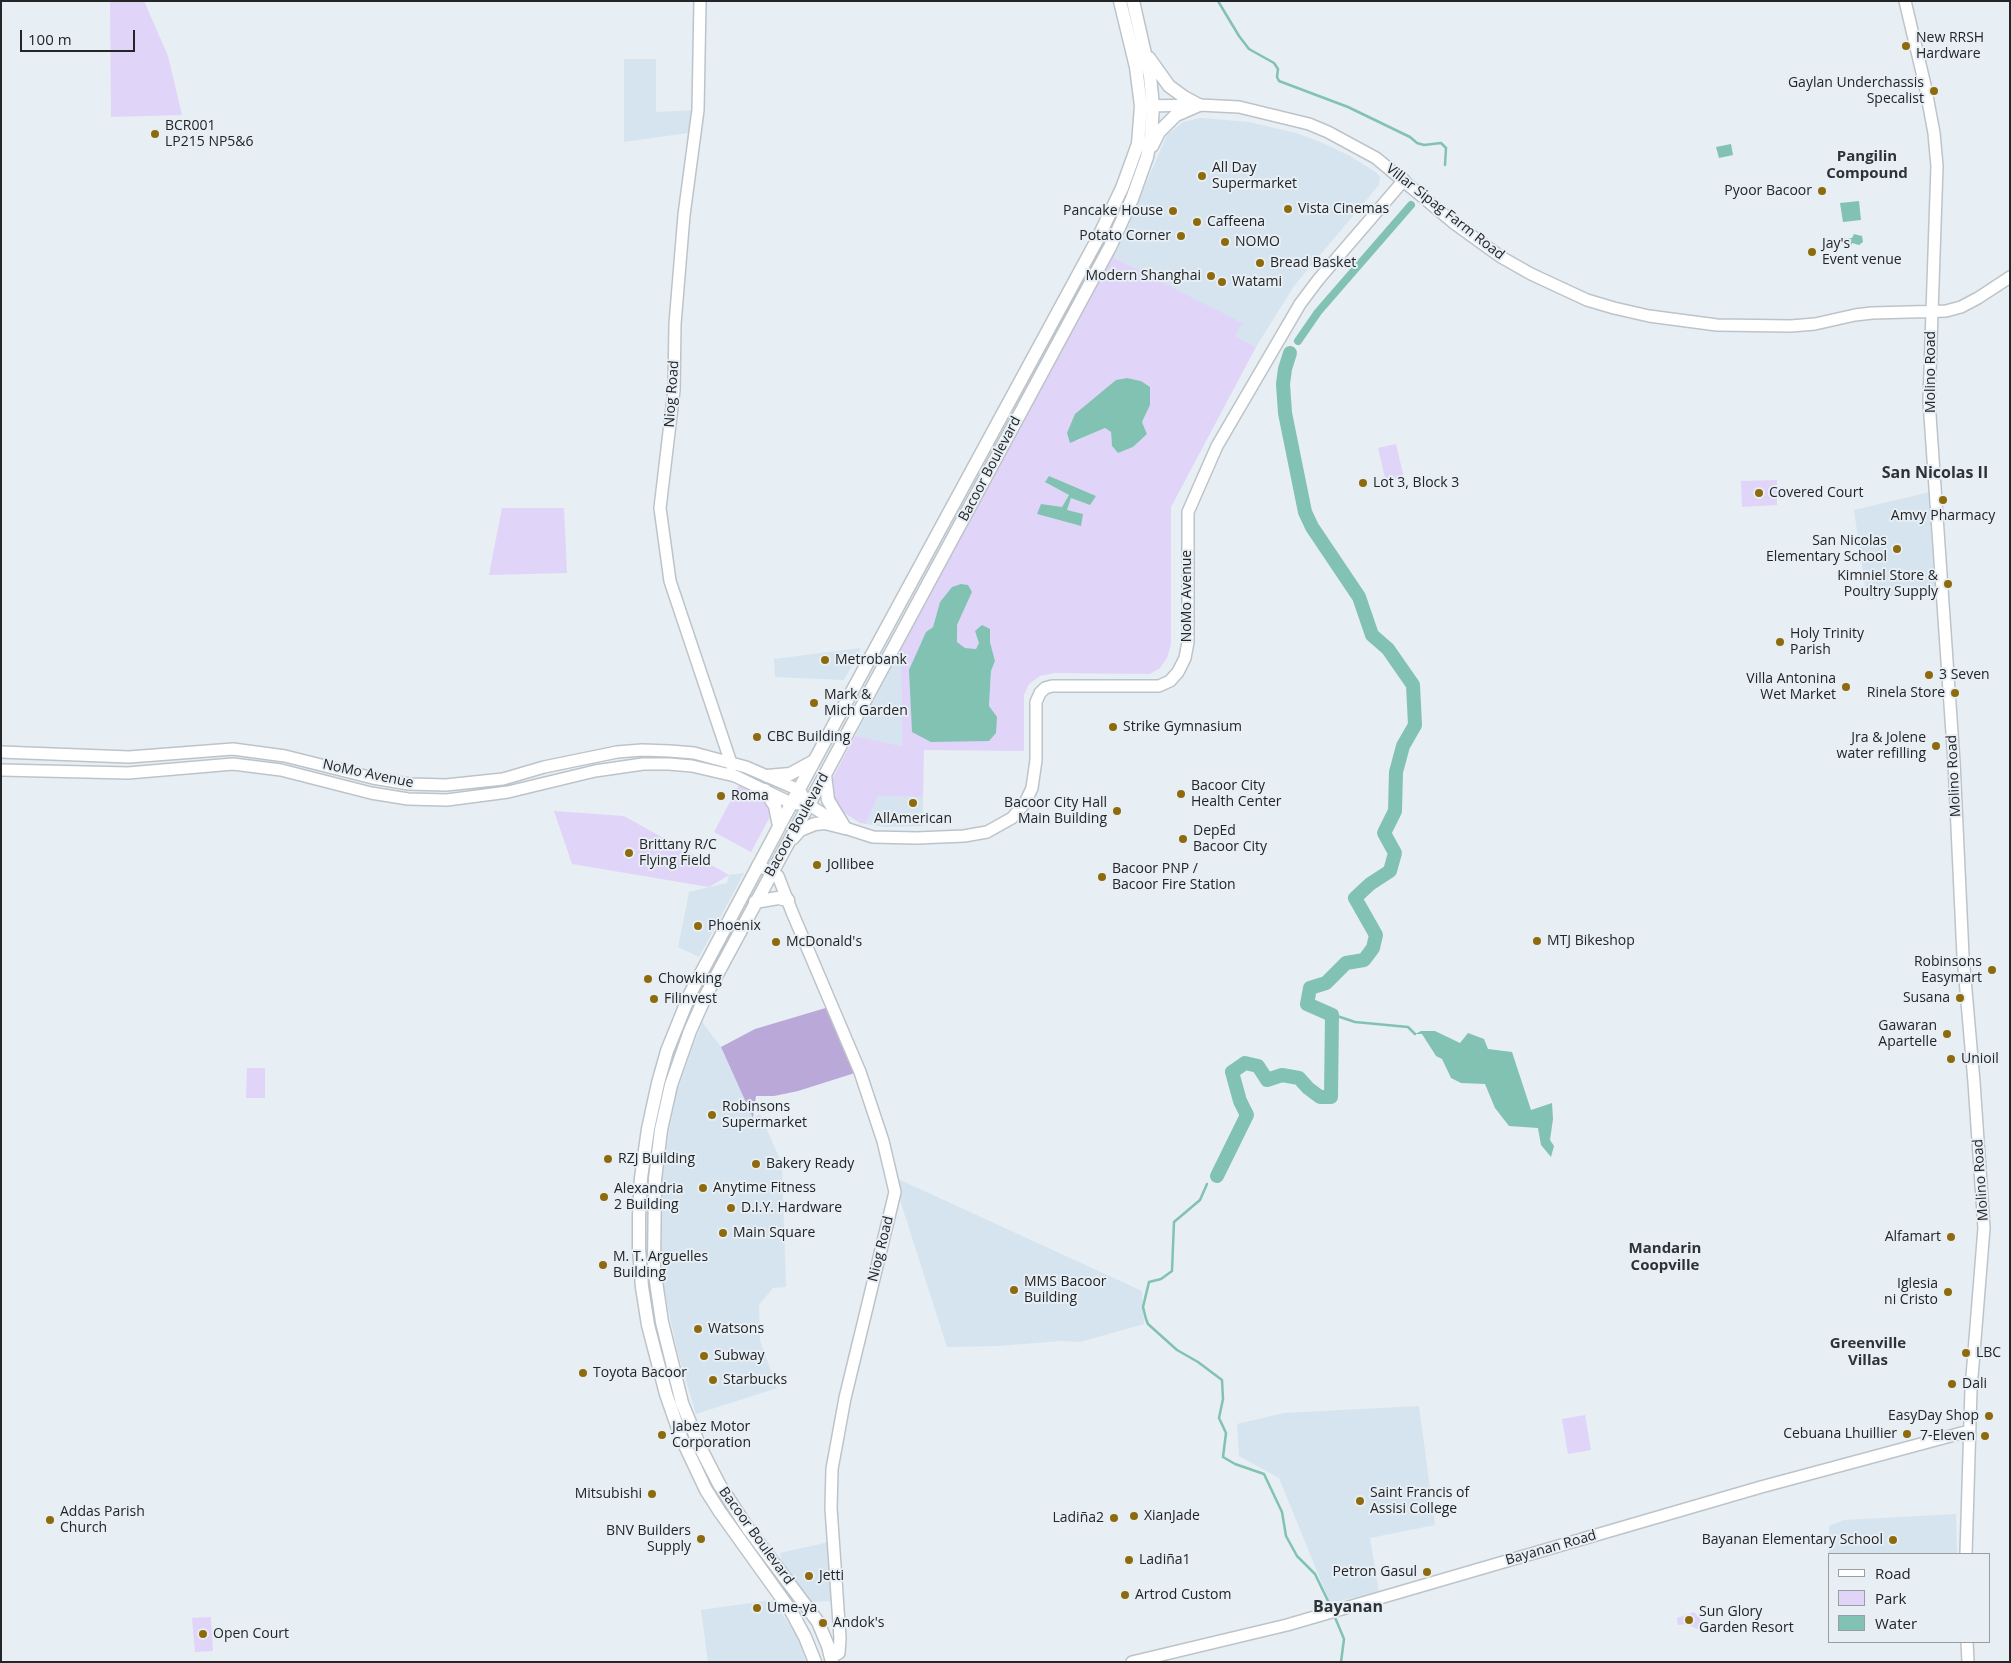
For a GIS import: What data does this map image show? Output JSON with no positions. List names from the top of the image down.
{
  "streets": {
    "main road": [
      "Villar Sipag Farm Road",
      "Molino Road",
      "Niog Road",
      "Bacoor Boulevard",
      "NoMo Avenue",
      "Bayanan Road"
    ]
  },
  "crossings": [
    ["Villar Sipag Farm Road", "Molino Road"],
    ["Villar Sipag Farm Road", "Bacoor Boulevard"],
    ["Villar Sipag Farm Road", "NoMo Avenue"],
    ["Molino Road", "Bayanan Road"],
    ["Niog Road", "Bacoor Boulevard"],
    ["Niog Road", "NoMo Avenue"],
    ["Bacoor Boulevard", "NoMo Avenue"]
  ],
  "districts": [
    "Pangilin Compound",
    "San Nicolas II",
    "Mandarin Coopville",
    "Greenville Villas",
    "Bayanan"
  ],
  "places": [
    "New RRSH Hardware",
    "Gaylan Underchassis Specalist",
    "BCR001 LP215 NP5&6",
    "All Day Supermarket",
    "Pyoor Bacoor",
    "Vista Cinemas",
    "Pancake House",
    "Caffeena",
    "Potato Corner",
    "NOMO",
    "Jay's Event venue",
    "Bread Basket",
    "Modern Shanghai",
    "Watami",
    "Lot 3, Block 3",
    "Covered Court",
    "Amvy Pharmacy",
    "San Nicolas Elementary School",
    "Kimniel Store & Poultry Supply",
    "Holy Trinity Parish",
    "Metrobank",
    "3 Seven",
    "Villa Antonina Wet Market",
    "Rinela Store",
    "Mark & Mich Garden",
    "Strike Gymnasium",
    "CBC Building",
    "Jra & Jolene water refilling",
    "Bacoor City Health Center",
    "Roma",
    "AllAmerican",
    "Bacoor City Hall Main Building",
    "DepEd Bacoor City",
    "Brittany R/C Flying Field",
    "Jollibee",
    "Bacoor PNP / Bacoor Fire Station",
    "Phoenix",
    "MTJ Bikeshop",
    "McDonald's",
    "Robinsons Easymart",
    "Chowking",
    "Susana",
    "Filinvest",
    "Gawaran Apartelle",
    "Unioil",
    "Robinsons Supermarket",
    "RZJ Building",
    "Bakery Ready",
    "Anytime Fitness",
    "Alexandria 2 Building",
    "D.I.Y. Hardware",
    "Main Square",
    "Alfamart",
    "M. T. Arguelles Building",
    "MMS Bacoor Building",
    "Iglesia ni Cristo",
    "Watsons",
    "LBC",
    "Subway",
    "Toyota Bacoor",
    "Starbucks",
    "Dali",
    "EasyDay Shop",
    "Cebuana Lhuillier",
    "Jabez Motor Corporation",
    "7-Eleven",
    "Mitsubishi",
    "Saint Francis of Assisi College",
    "XianJade",
    "Ladiña2",
    "Addas Parish Church",
    "BNV Builders Supply",
    "Bayanan Elementary School",
    "Ladiña1",
    "Petron Gasul",
    "Jetti",
    "Artrod Custom",
    "Ume-ya",
    "Sun Glory Garden Resort",
    "Andok's",
    "Open Court"
  ],
  "legend": ["Road", "Park", "Water"],
  "scale_bar": "100 m"
}
